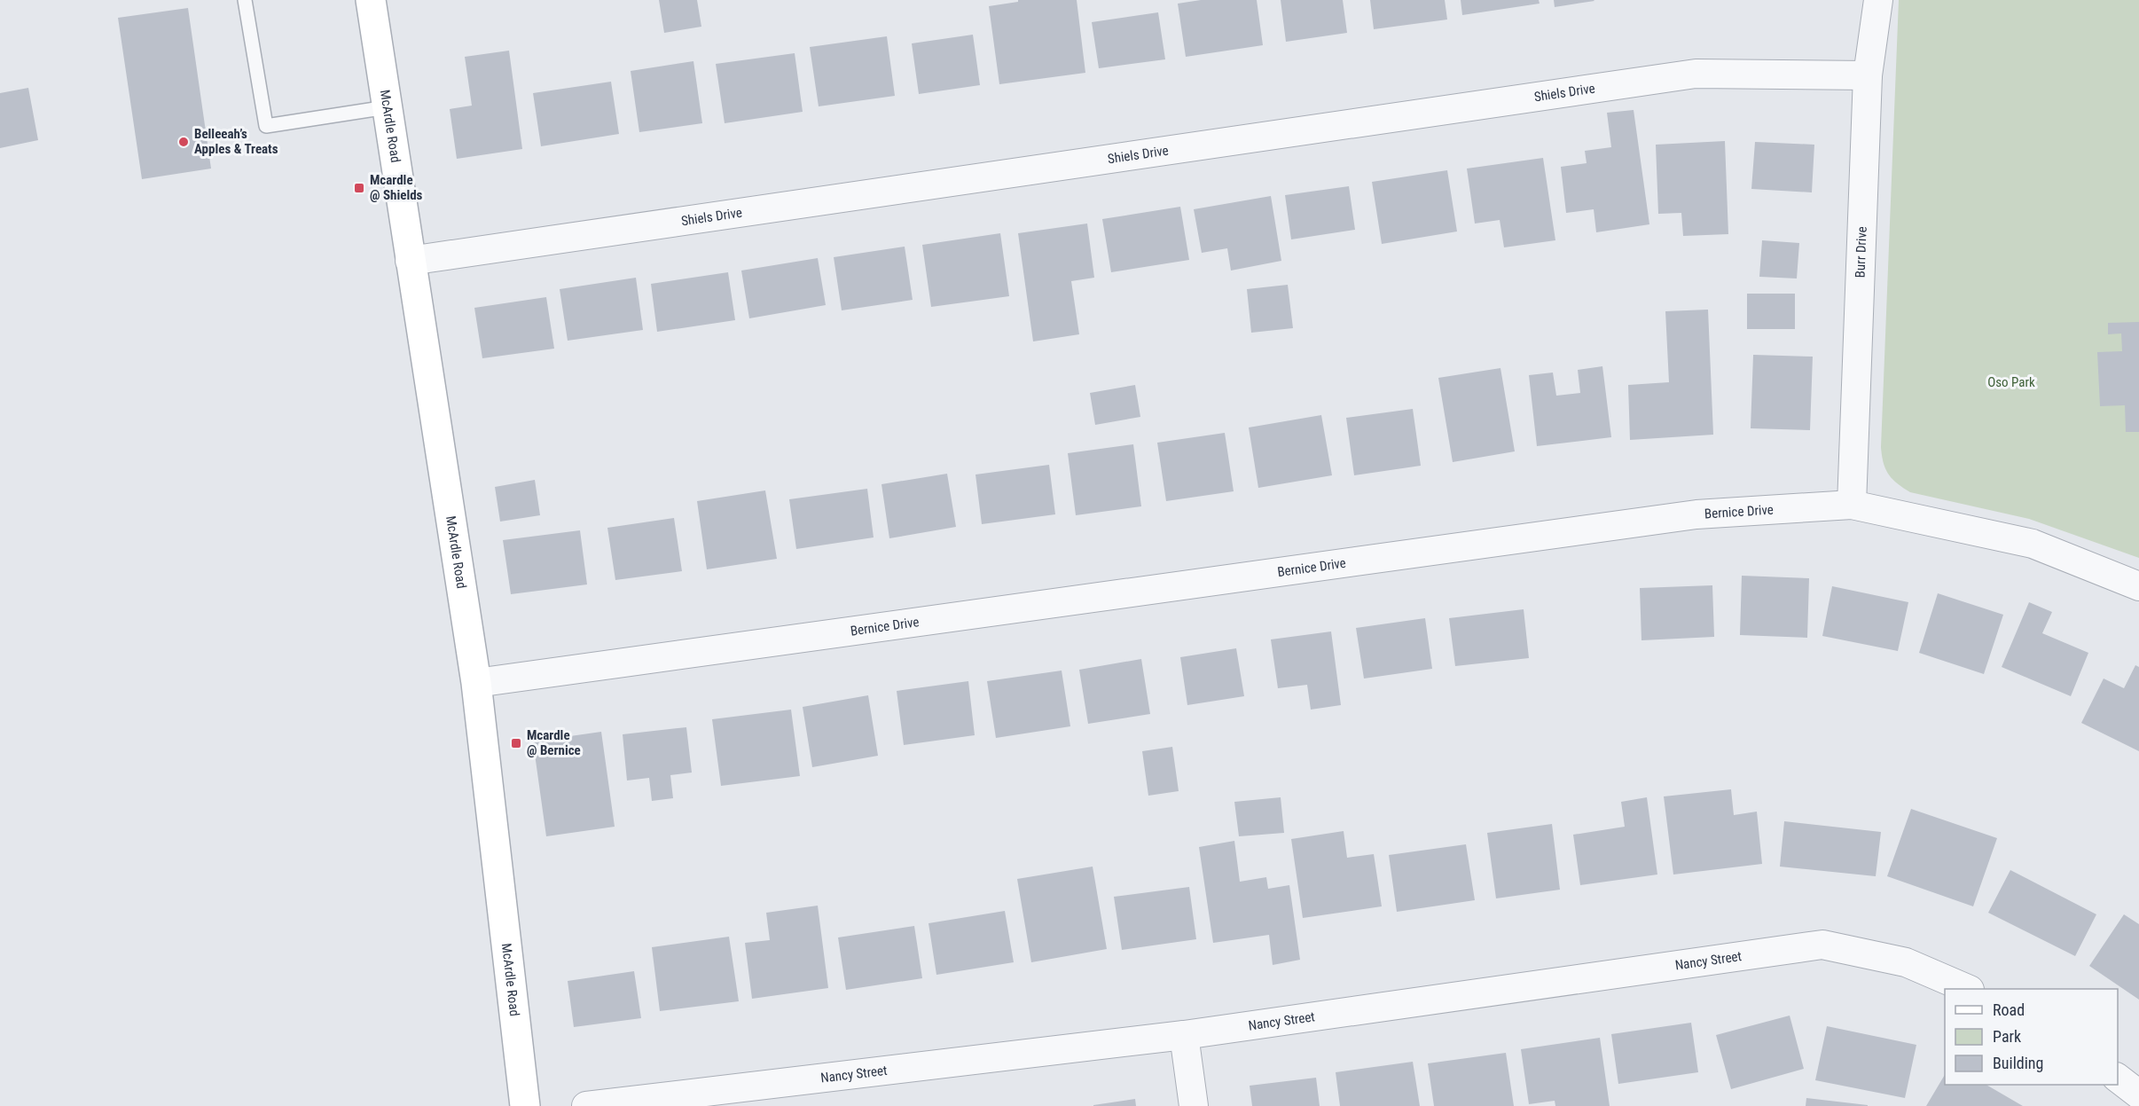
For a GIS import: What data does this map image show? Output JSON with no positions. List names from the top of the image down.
{
  "streets": {
    "main road": ["McArdle Road"],
    "street": [
      "Shiels Drive",
      "Burr Drive",
      "Bernice Drive",
      "Nancy Street"
    ]
  },
  "crossings": [
    ["Shiels Drive", "McArdle Road"],
    ["Shiels Drive", "Burr Drive"],
    ["McArdle Road", "Bernice Drive"],
    ["Burr Drive", "Bernice Drive"]
  ],
  "parks": ["Oso Park"],
  "places": {
    "other": ["Belleeah’s Apples & Treats"],
    "transit": ["Mcardle @ Shields", "Mcardle @ Bernice"]
  },
  "legend": ["Road", "Park", "Building"]
}
